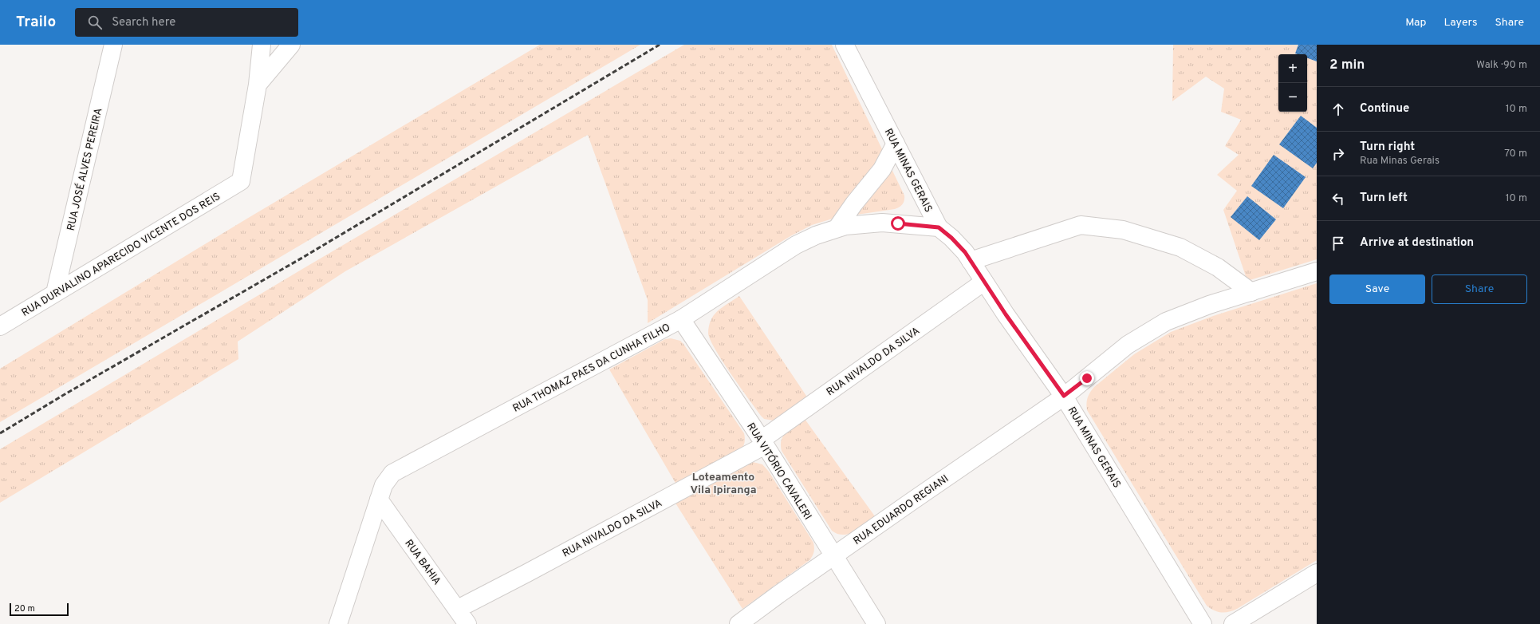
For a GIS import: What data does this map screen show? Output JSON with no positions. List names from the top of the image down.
{
  "streets": {
    "street": [
      "RUA JOSÉ ALVES PEREIRA",
      "RUA MINAS GERAIS",
      "RUA DURVALINO APARECIDO VICENTE DOS REIS",
      "RUA NIVALDO DA SILVA",
      "RUA THOMAZ PAES DA CUNHA FILHO",
      "RUA VITÓRIO CAVALERI",
      "RUA EDUARDO REGIANI",
      "RUA BAHIA"
    ]
  },
  "crossings": [
    ["RUA JOSÉ ALVES PEREIRA", "RUA DURVALINO APARECIDO VICENTE DOS REIS"],
    ["RUA MINAS GERAIS", "RUA NIVALDO DA SILVA"],
    ["RUA MINAS GERAIS", "RUA THOMAZ PAES DA CUNHA FILHO"],
    ["RUA MINAS GERAIS", "RUA EDUARDO REGIANI"],
    ["RUA NIVALDO DA SILVA", "RUA VITÓRIO CAVALERI"],
    ["RUA NIVALDO DA SILVA", "RUA BAHIA"],
    ["RUA THOMAZ PAES DA CUNHA FILHO", "RUA VITÓRIO CAVALERI"],
    ["RUA THOMAZ PAES DA CUNHA FILHO", "RUA BAHIA"],
    ["RUA VITÓRIO CAVALERI", "RUA EDUARDO REGIANI"]
  ],
  "districts": ["Loteamento Vila Ipiranga"],
  "scale_bar": "20 m",
  "page": {
    "header": "Trailo",
    "search": "Search here",
    "nav": ["Map", "Layers", "Share"],
    "heading": ["2 min", "Walk · 90 m"],
    "map_buttons": ["+", "−"],
    "list": [
      ["Continue", "10 m"],
      ["Turn right", "Rua Minas Gerais", "70 m"],
      ["Turn left", "10 m"],
      "Arrive at destination"
    ],
    "buttons": ["Save", "Share"],
    "scale": "20 m"
  }
}
